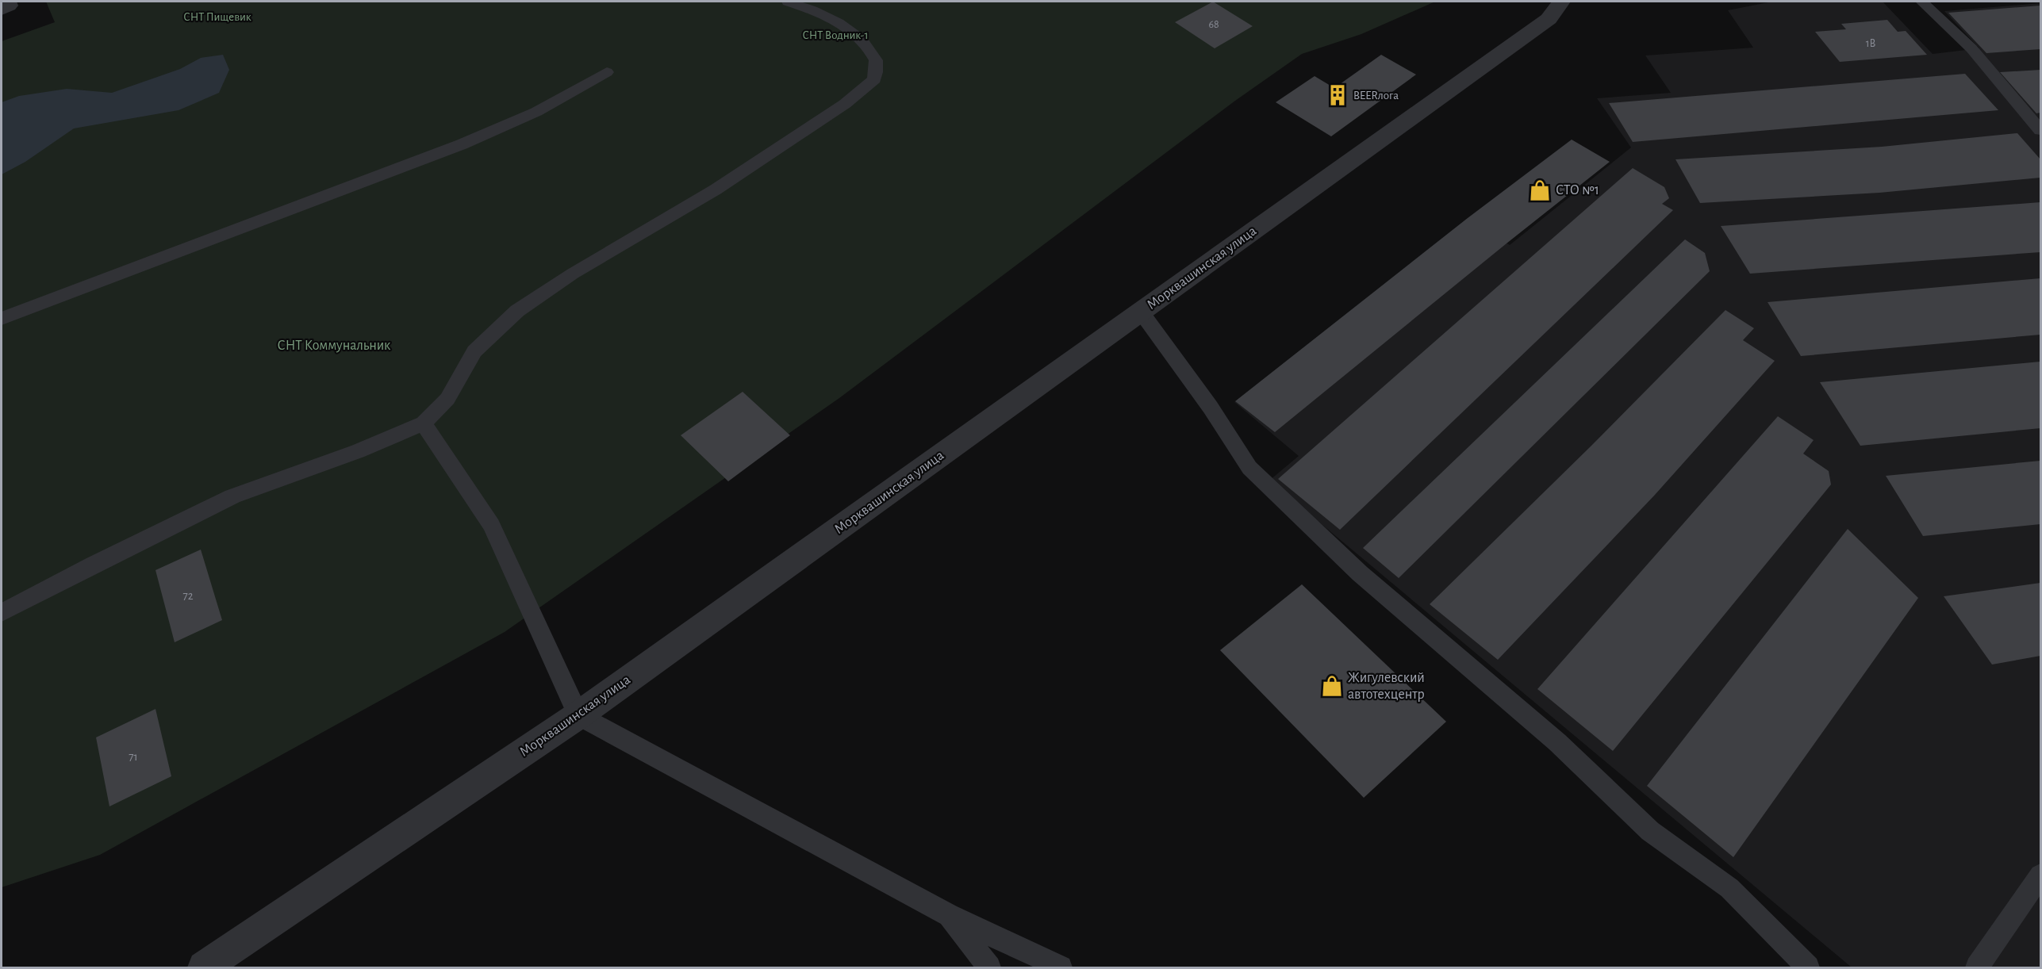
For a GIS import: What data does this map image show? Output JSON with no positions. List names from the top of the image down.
{
  "streets": {
    "street": ["Морквашинская улица"]
  },
  "parks": ["СНТ Пищевик", "СНТ Водник-1", "СНТ Коммунальник"],
  "places": {
    "building": ["BEERлога"],
    "shop": ["СТО №1", "Жигулевский автотехцентр"]
  },
  "house_numbers": [
    "68",
    "1В",
    "72",
    "71"
  ]
}
